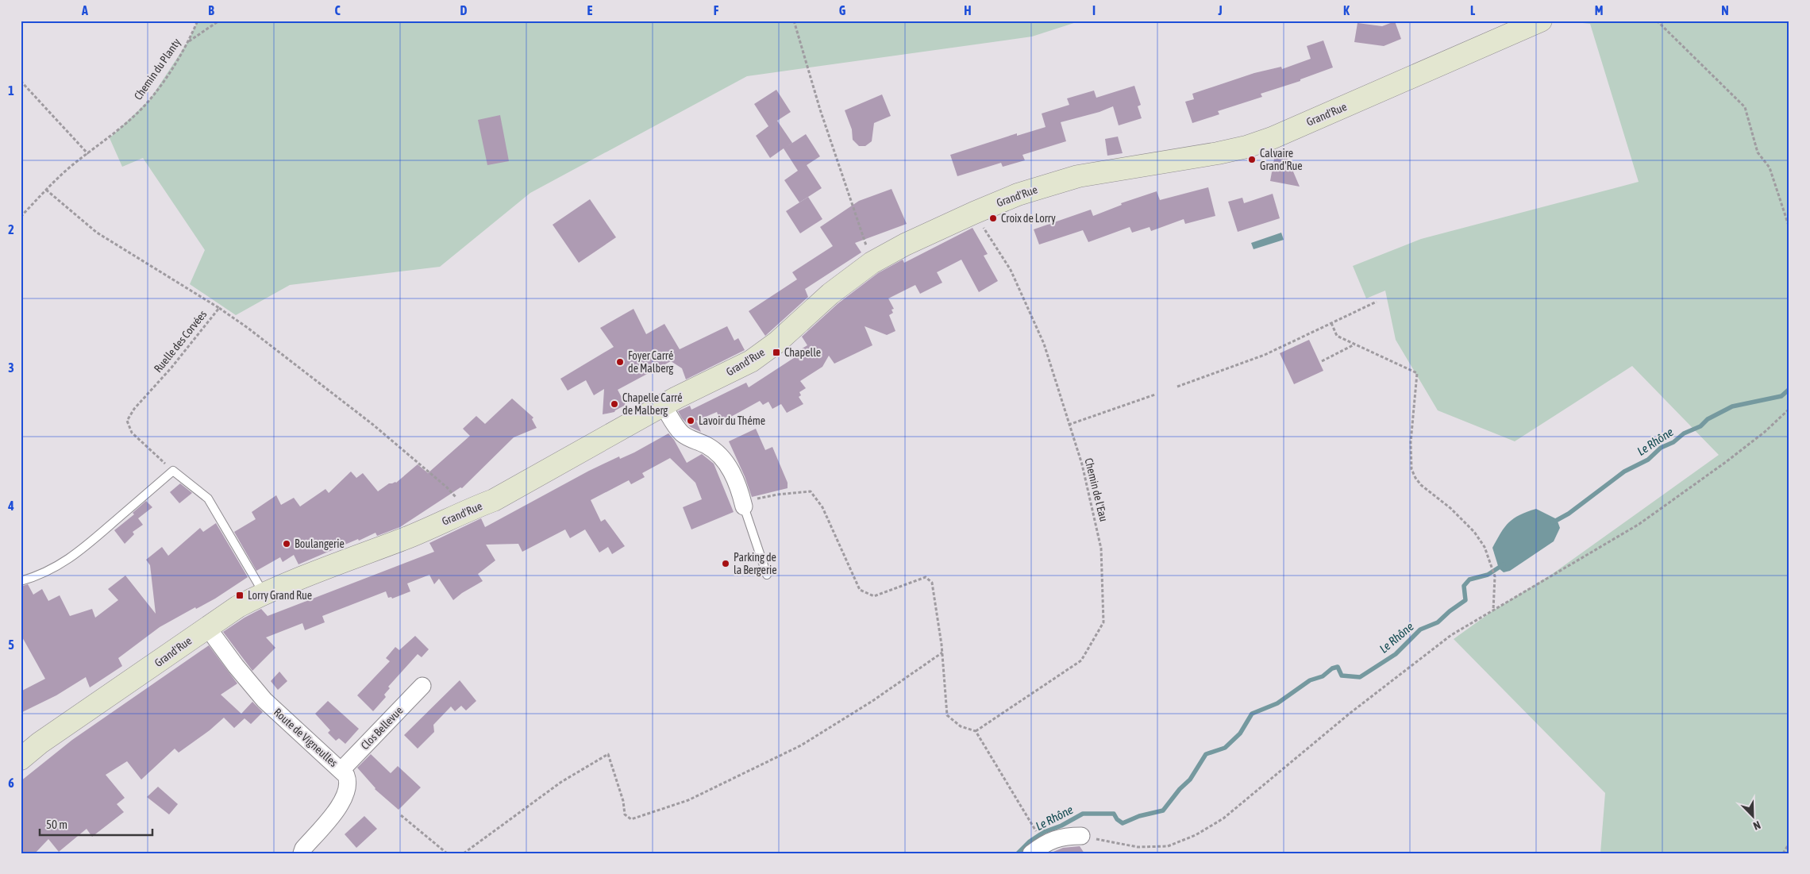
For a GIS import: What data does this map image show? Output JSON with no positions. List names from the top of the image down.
{
  "streets": {
    "street": ["Grand'Rue", "Clos Bellevue", "Route de Vigneulles"],
    "path": ["Chemin du Planty", "Ruelle des Corvées", "Chemin de l'Eau"]
  },
  "crossings": [
    ["Chemin du Planty", "Ruelle des Corvées"],
    ["Grand'Rue", "Chemin de l'Eau"],
    ["Grand'Rue", "Route de Vigneulles"],
    ["Clos Bellevue", "Route de Vigneulles"]
  ],
  "water": ["Le Rhône"],
  "places": {
    "other": [
      "Calvaire Grand'Rue",
      "Croix de Lorry",
      "Foyer Carré de Malberg",
      "Chapelle Carré de Malberg",
      "Lavoir du Théme",
      "Boulangerie",
      "Parking de la Bergerie"
    ],
    "transit": ["Chapelle", "Lorry Grand Rue"]
  },
  "scale_bar": "50 m",
  "north": "bottom right",
  "grid": {
    "columns": [
      "A",
      "B",
      "C",
      "D",
      "E",
      "F",
      "G",
      "H",
      "I",
      "J",
      "K",
      "L",
      "M",
      "N"
    ],
    "rows": [
      "1",
      "2",
      "3",
      "4",
      "5",
      "6"
    ]
  }
}
